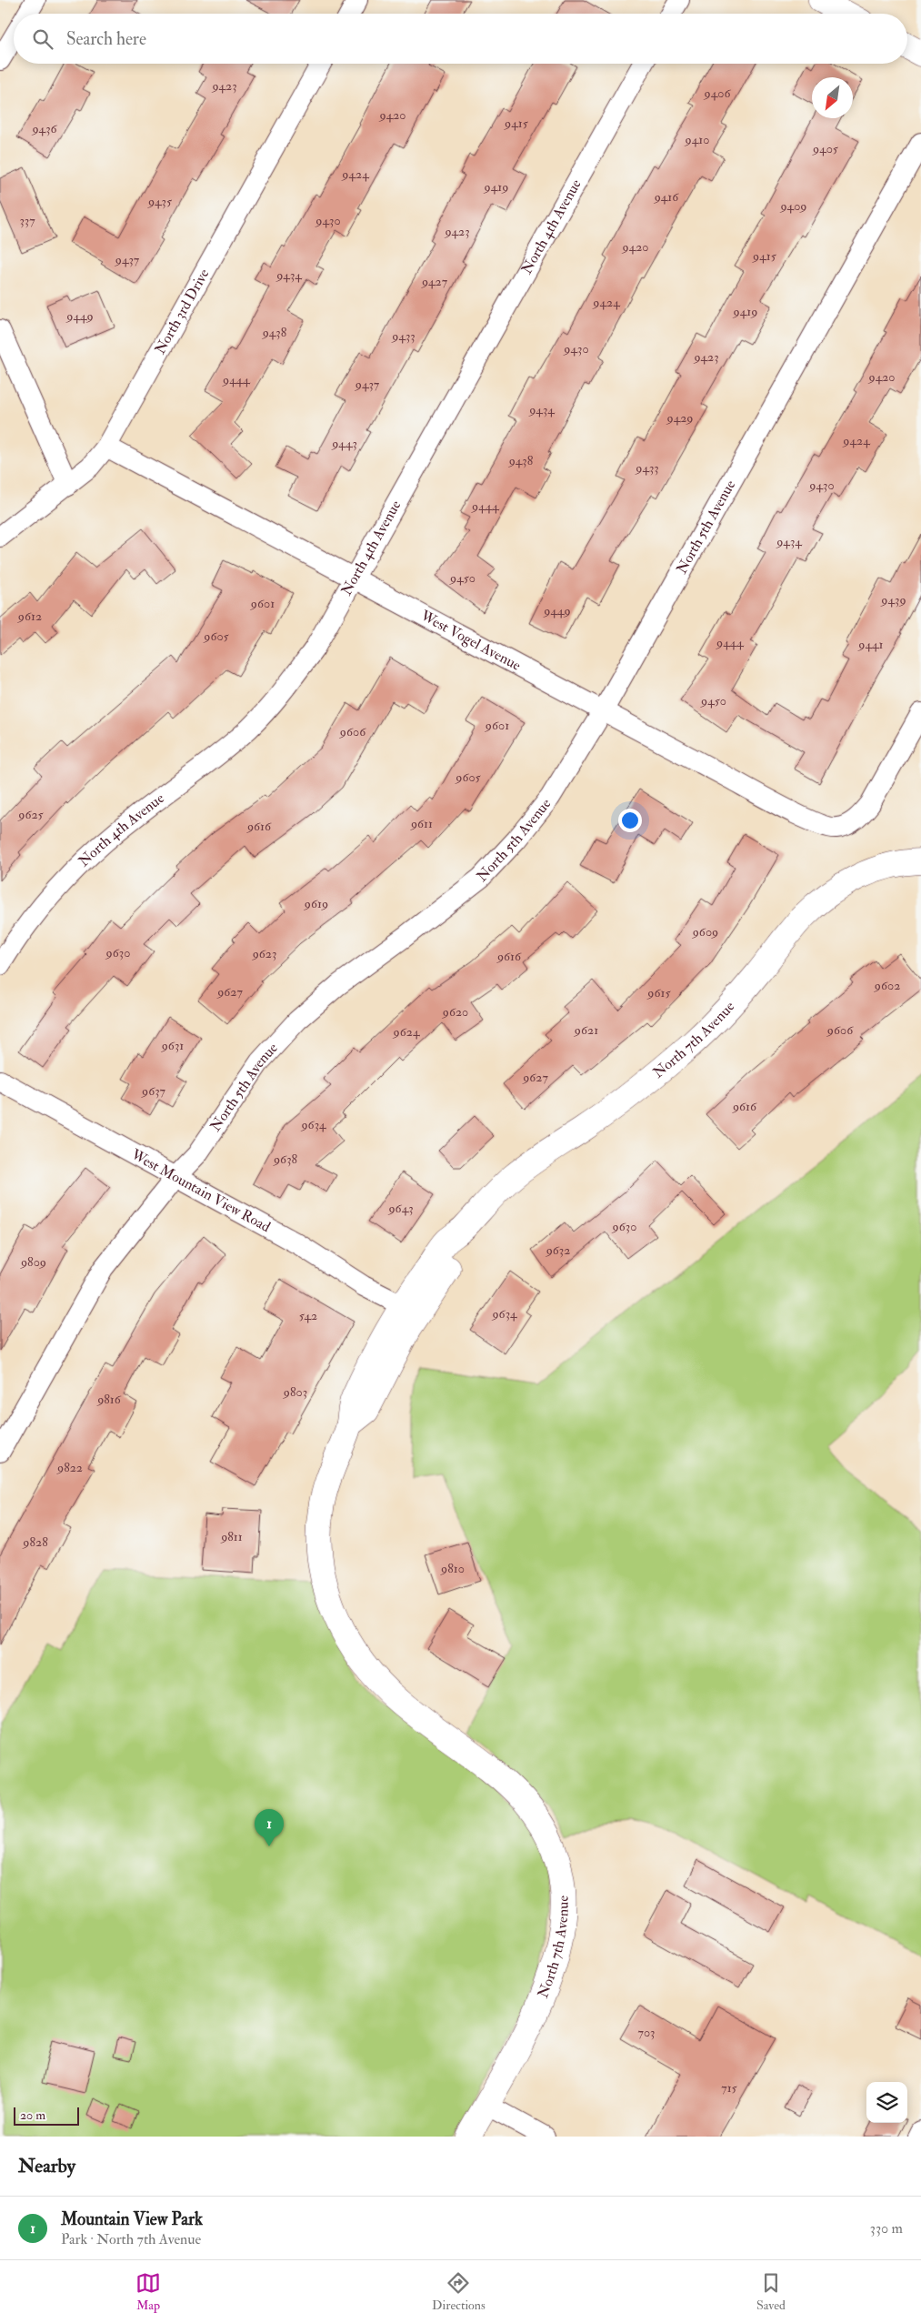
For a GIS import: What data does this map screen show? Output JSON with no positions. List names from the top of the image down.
{
  "streets": {
    "street": [
      "North 4th Avenue",
      "North 3rd Drive",
      "North 5th Avenue",
      "West Vogel Avenue",
      "North 7th Avenue",
      "West Mountain View Road"
    ]
  },
  "crossings": [
    ["North 4th Avenue", "West Vogel Avenue"],
    ["North 3rd Drive", "West Vogel Avenue"],
    ["North 5th Avenue", "West Vogel Avenue"],
    ["North 5th Avenue", "West Mountain View Road"],
    ["North 7th Avenue", "West Mountain View Road"]
  ],
  "house_numbers": [
    "9423",
    "9406",
    "9420",
    "9415",
    "9436",
    "9410",
    "9405",
    "9424",
    "9419",
    "9416",
    "9435",
    "9409",
    "337",
    "9430",
    "9423",
    "9420",
    "9415",
    "9437",
    "9434",
    "9427",
    "9424",
    "9419",
    "9449",
    "9438",
    "9433",
    "9430",
    "9423",
    "9420",
    "9444",
    "9437",
    "9434",
    "9429",
    "9424",
    "9443",
    "9438",
    "9433",
    "9430",
    "9444",
    "9434",
    "9450",
    "9439",
    "9601",
    "9449",
    "9612",
    "9605",
    "9444",
    "9441",
    "9450",
    "9601",
    "9606",
    "9605",
    "9625",
    "9611",
    "9616",
    "9619",
    "9609",
    "9630",
    "9623",
    "9616",
    "9602",
    "9627",
    "9615",
    "9620",
    "9621",
    "9606",
    "9624",
    "9631",
    "9627",
    "9637",
    "9616",
    "9634",
    "9638",
    "9643",
    "9630",
    "9632",
    "9809",
    "9634",
    "542",
    "9803",
    "9816",
    "9822",
    "9811",
    "9828",
    "9810",
    "703",
    "715"
  ],
  "scale_bar": "20 m",
  "north": "bottom left",
  "page": {
    "search": "Search here",
    "pins": "1",
    "scale": "20 m",
    "heading": "Nearby",
    "list": [
      {
        "mark": "1",
        "name": "Mountain View Park",
        "note": "Park · North 7th Avenue",
        "value": "330 m"
      }
    ],
    "nav": ["Map", "Directions", "Saved"]
  }
}
